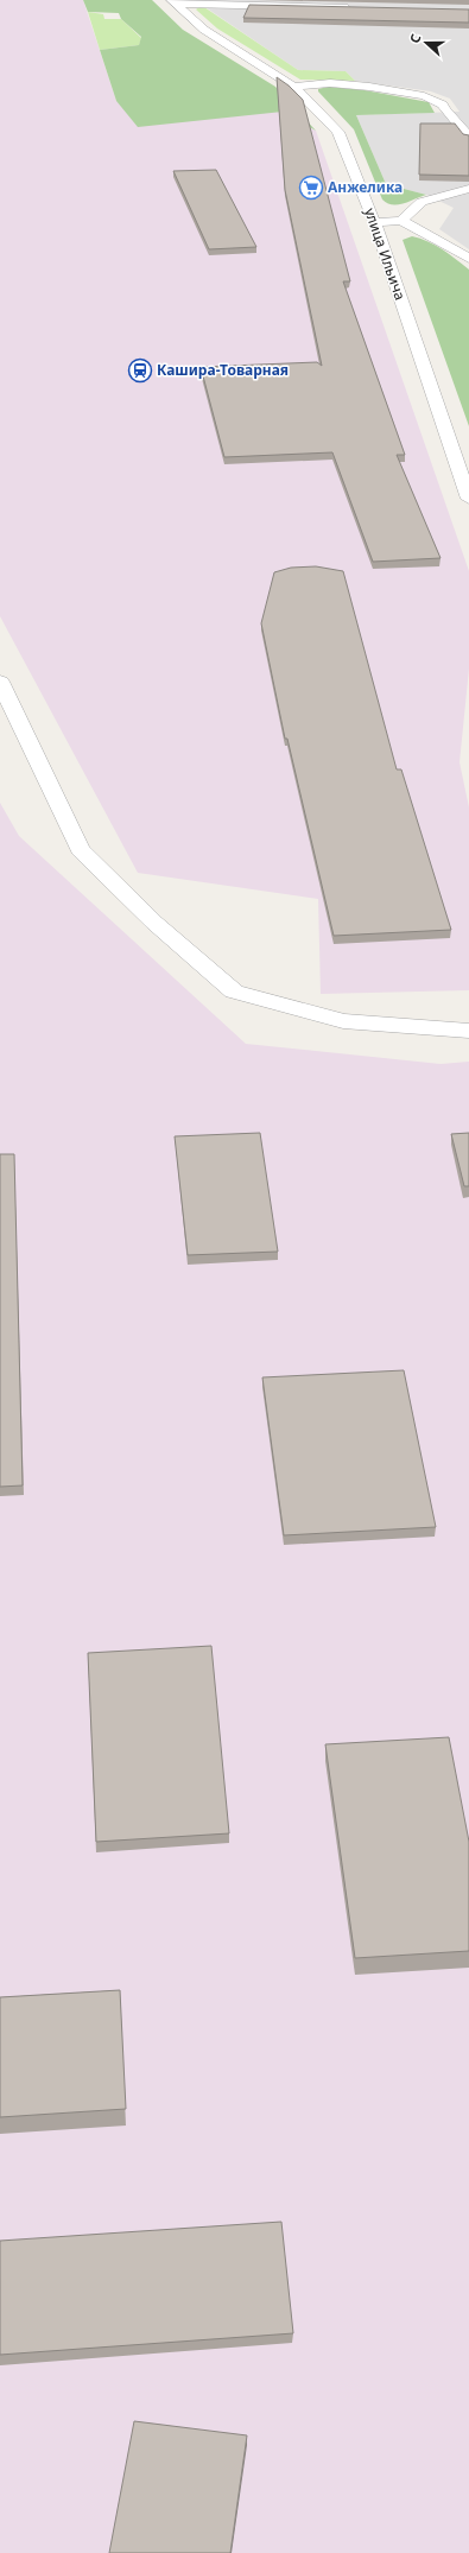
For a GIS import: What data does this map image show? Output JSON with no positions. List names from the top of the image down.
{
  "streets": {
    "street": ["улица Ильича"]
  },
  "places": {
    "supermarket": ["Анжелика"],
    "station": ["Кашира-Товарная"]
  },
  "north": "left"
}
